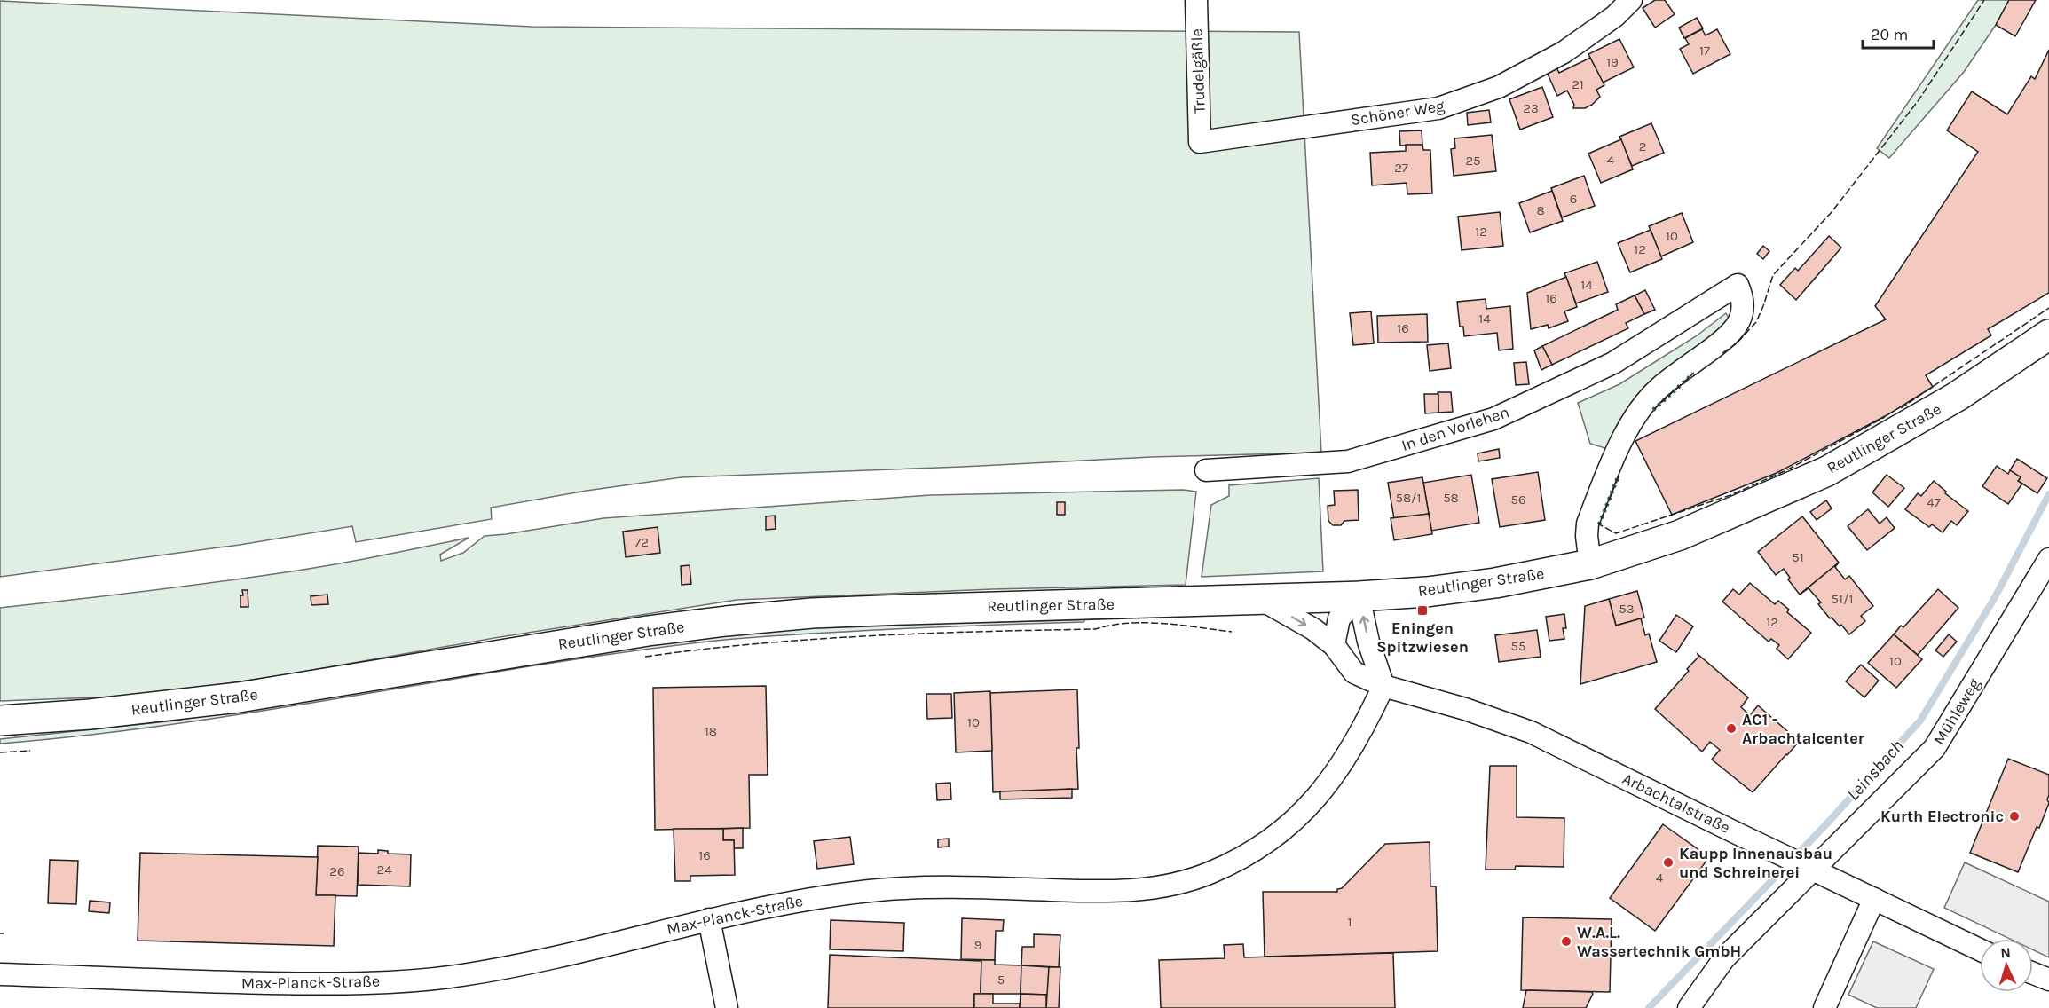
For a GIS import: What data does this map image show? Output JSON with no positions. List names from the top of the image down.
{
  "streets": {
    "main road": ["Reutlinger Straße"],
    "street": [
      "Trudelgäßle",
      "Schöner Weg",
      "In den Vorlehen",
      "Mühleweg",
      "Arbachtalstraße",
      "Max-Planck-Straße"
    ]
  },
  "crossings": [
    ["Trudelgäßle", "Schöner Weg"],
    ["In den Vorlehen", "Reutlinger Straße"],
    ["Reutlinger Straße", "Arbachtalstraße"],
    ["Mühleweg", "Arbachtalstraße"],
    ["Arbachtalstraße", "Max-Planck-Straße"]
  ],
  "water": ["Leinsbach"],
  "places": {
    "transit": ["Eningen Spitzwiesen"],
    "other": [
      "AC1 - Arbachtalcenter",
      "Kurth Electronic",
      "Kaupp Innenausbau und Schreinerei",
      "W.A.L. Wassertechnik GmbH"
    ]
  },
  "house_numbers": [
    "17",
    "19",
    "21",
    "23",
    "2",
    "4",
    "25",
    "27",
    "6",
    "8",
    "12",
    "10",
    "12",
    "14",
    "16",
    "14",
    "16",
    "58/1",
    "58",
    "56",
    "47",
    "72",
    "51",
    "51/1",
    "53",
    "12",
    "55",
    "10",
    "10",
    "18",
    "16",
    "24",
    "26",
    "4",
    "1",
    "9",
    "5"
  ],
  "scale_bar": "20 m",
  "north": "top"
}
